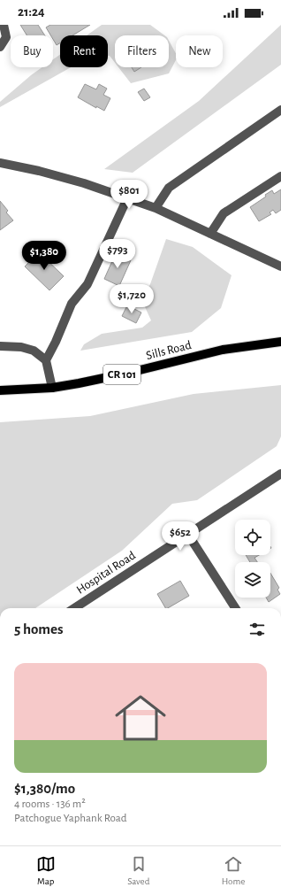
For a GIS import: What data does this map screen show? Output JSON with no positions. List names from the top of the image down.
{
  "streets": {
    "main road": ["Sills Road", "CR 101"],
    "street": ["Hospital Road"]
  },
  "page": {
    "status": "21:24",
    "chip": [
      "Buy",
      "Rent",
      "Filters",
      "New"
    ],
    "price": [
      "$801",
      "$793",
      "$1,380",
      "$1,720",
      "$652"
    ],
    "heading": "5 homes",
    "list": [
      {
        "name": "$1,380/mo",
        "note": "4 rooms · 136 m² · Patchogue Yaphank Road"
      }
    ],
    "tabs": ["Map", "Saved", "Home"]
  }
}
